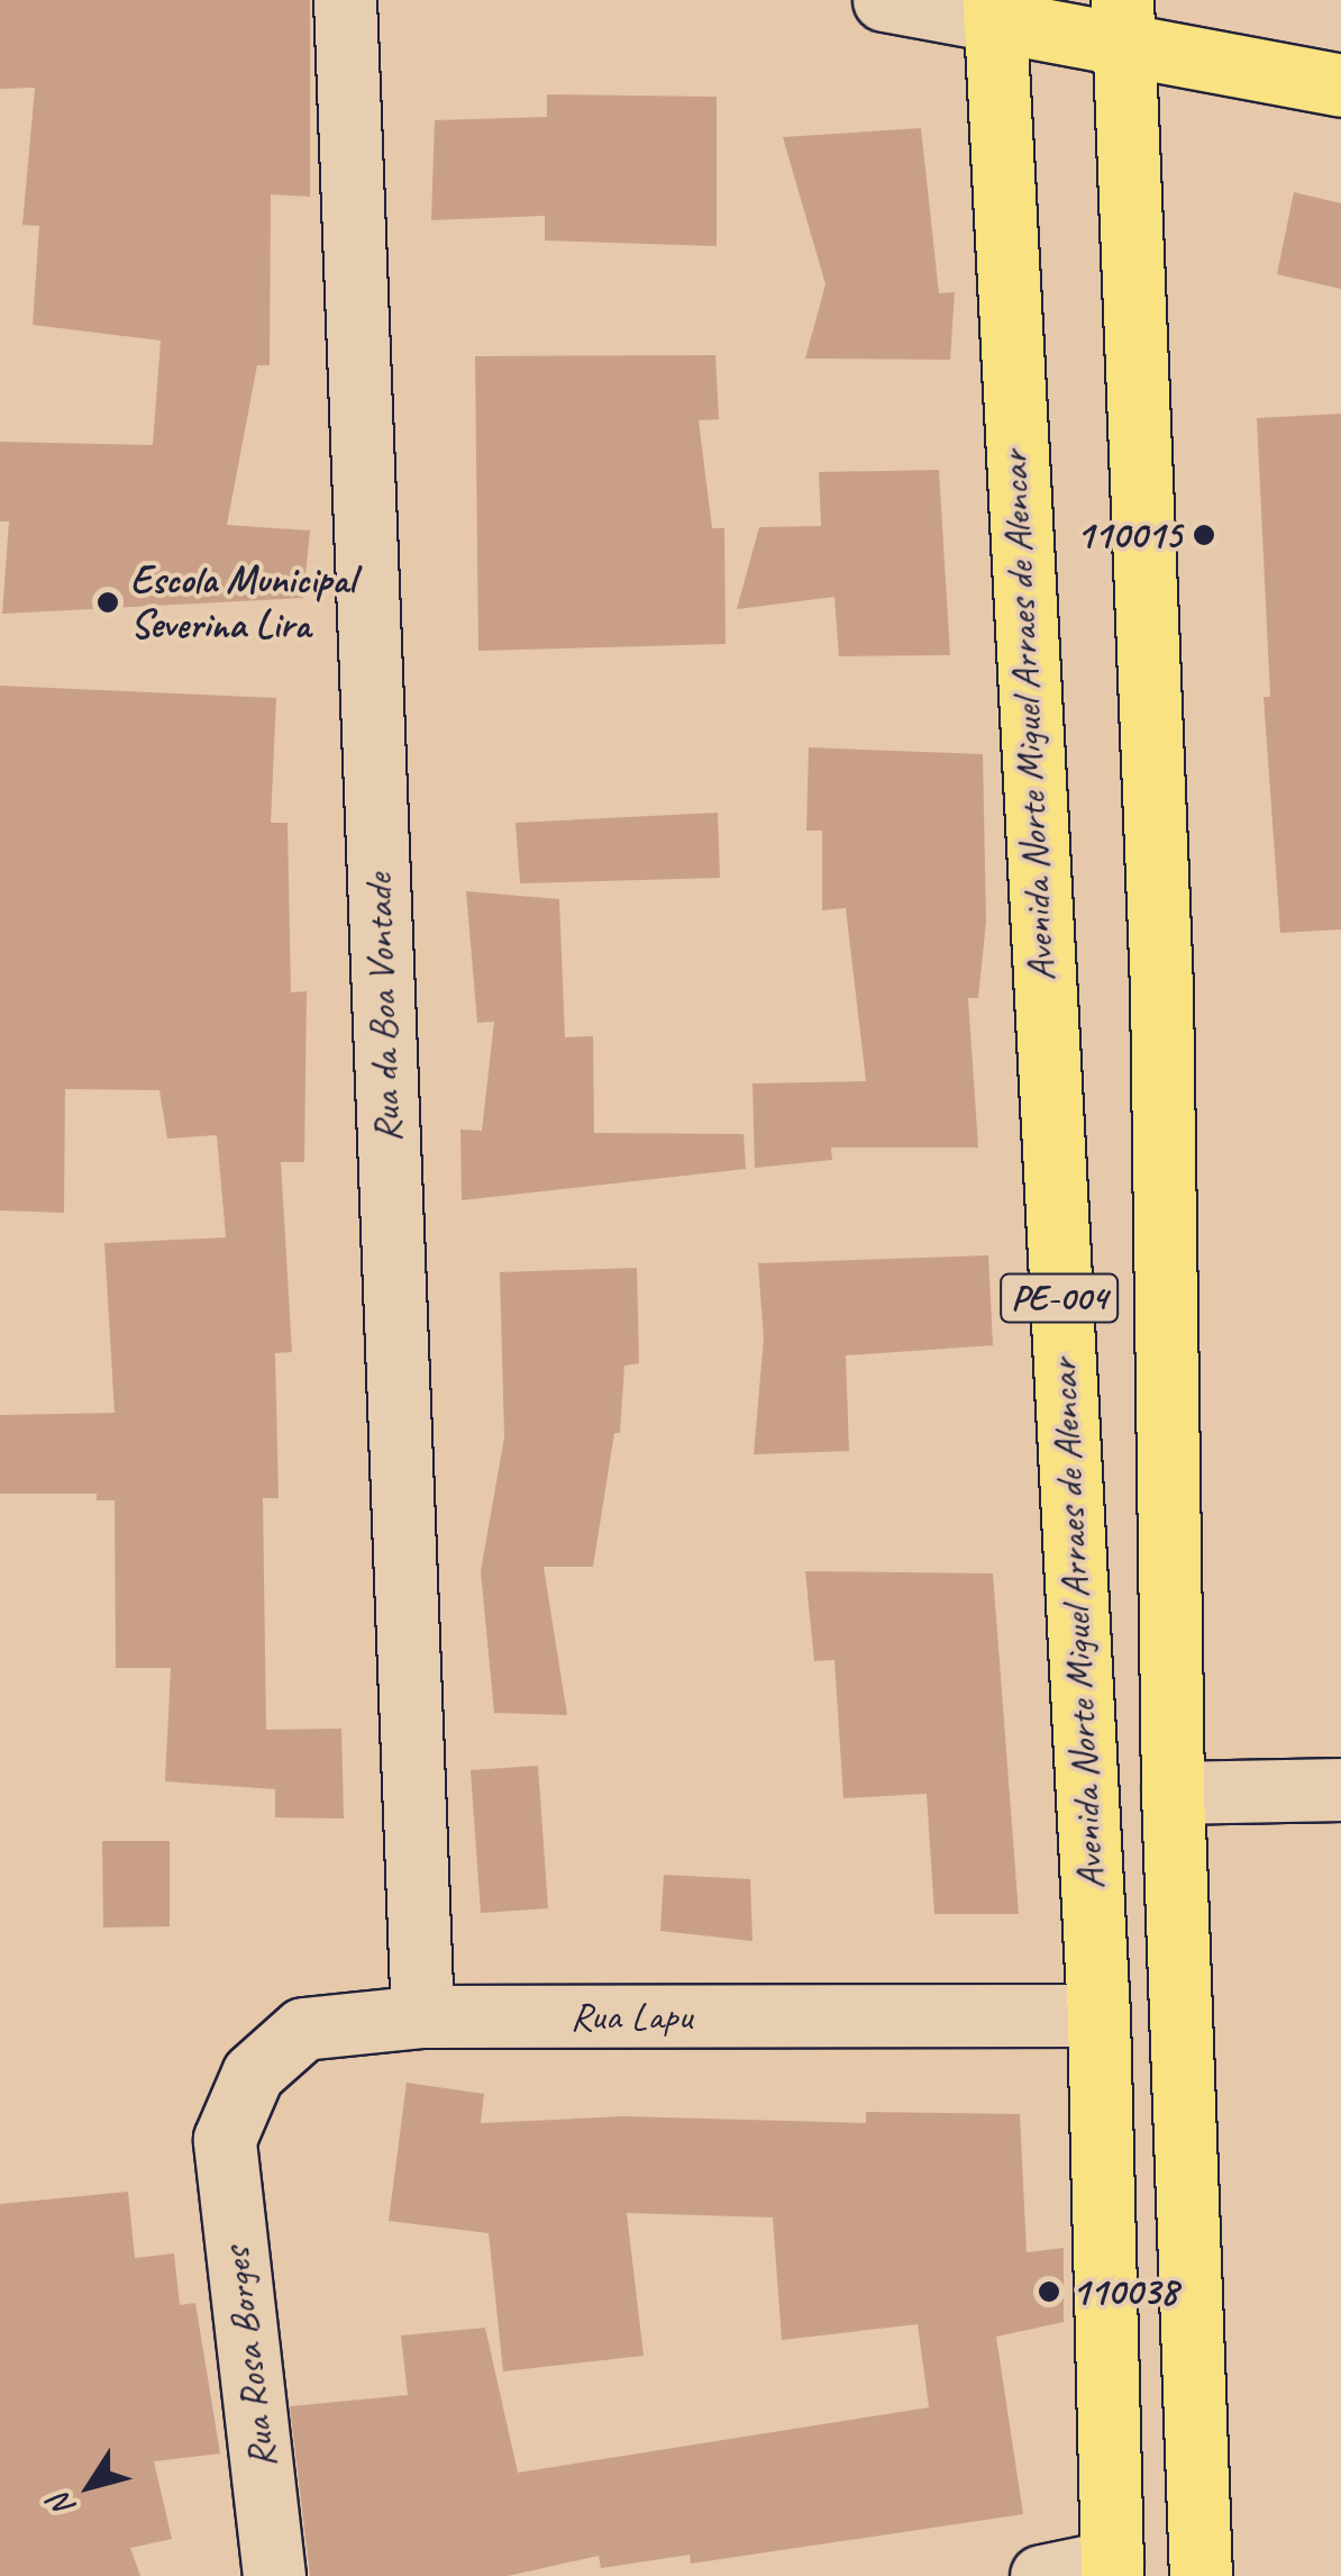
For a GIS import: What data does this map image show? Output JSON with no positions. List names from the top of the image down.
{
  "streets": {
    "main road": ["Avenida Norte Miguel Arraes de Alencar", "PE-004"],
    "street": ["Rua da Boa Vontade", "Rua Lapu", "Rua Rosa Borges"]
  },
  "crossings": [
    ["Avenida Norte Miguel Arraes de Alencar", "Rua Lapu"],
    ["Rua da Boa Vontade", "Rua Lapu"],
    ["Rua Lapu", "Rua Rosa Borges"]
  ],
  "places": ["110015", "Escola Municipal Severina Lira", "110038"],
  "north": "bottom left"
}
